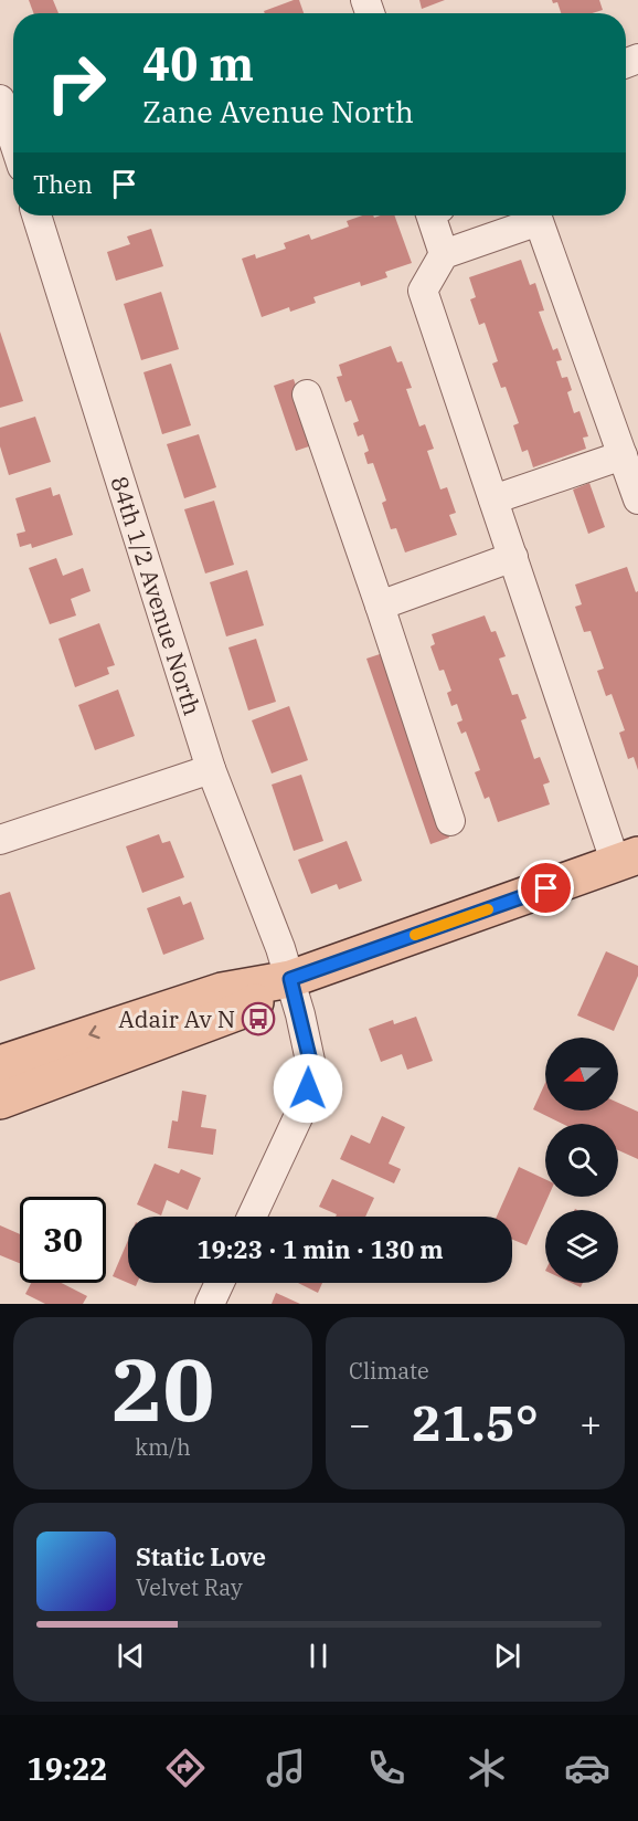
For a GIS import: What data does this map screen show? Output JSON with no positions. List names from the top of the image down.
{
  "streets": {
    "street": ["84th 1/2 Avenue North"]
  },
  "places": {
    "bus stop": ["Adair Av N"]
  },
  "north": "left",
  "page": {
    "turn": ["40 m", "Zane Avenue North"],
    "then": "Then",
    "limit": "30",
    "trip": "19:23 · 1 min · 130 m",
    "tile": [
      ["20", "km/h"],
      "Climate"
    ],
    "heat": ["−", "21.5°", "+"],
    "song": ["Static Love", "Velvet Ray"],
    "tabs": "19:22"
  }
}
